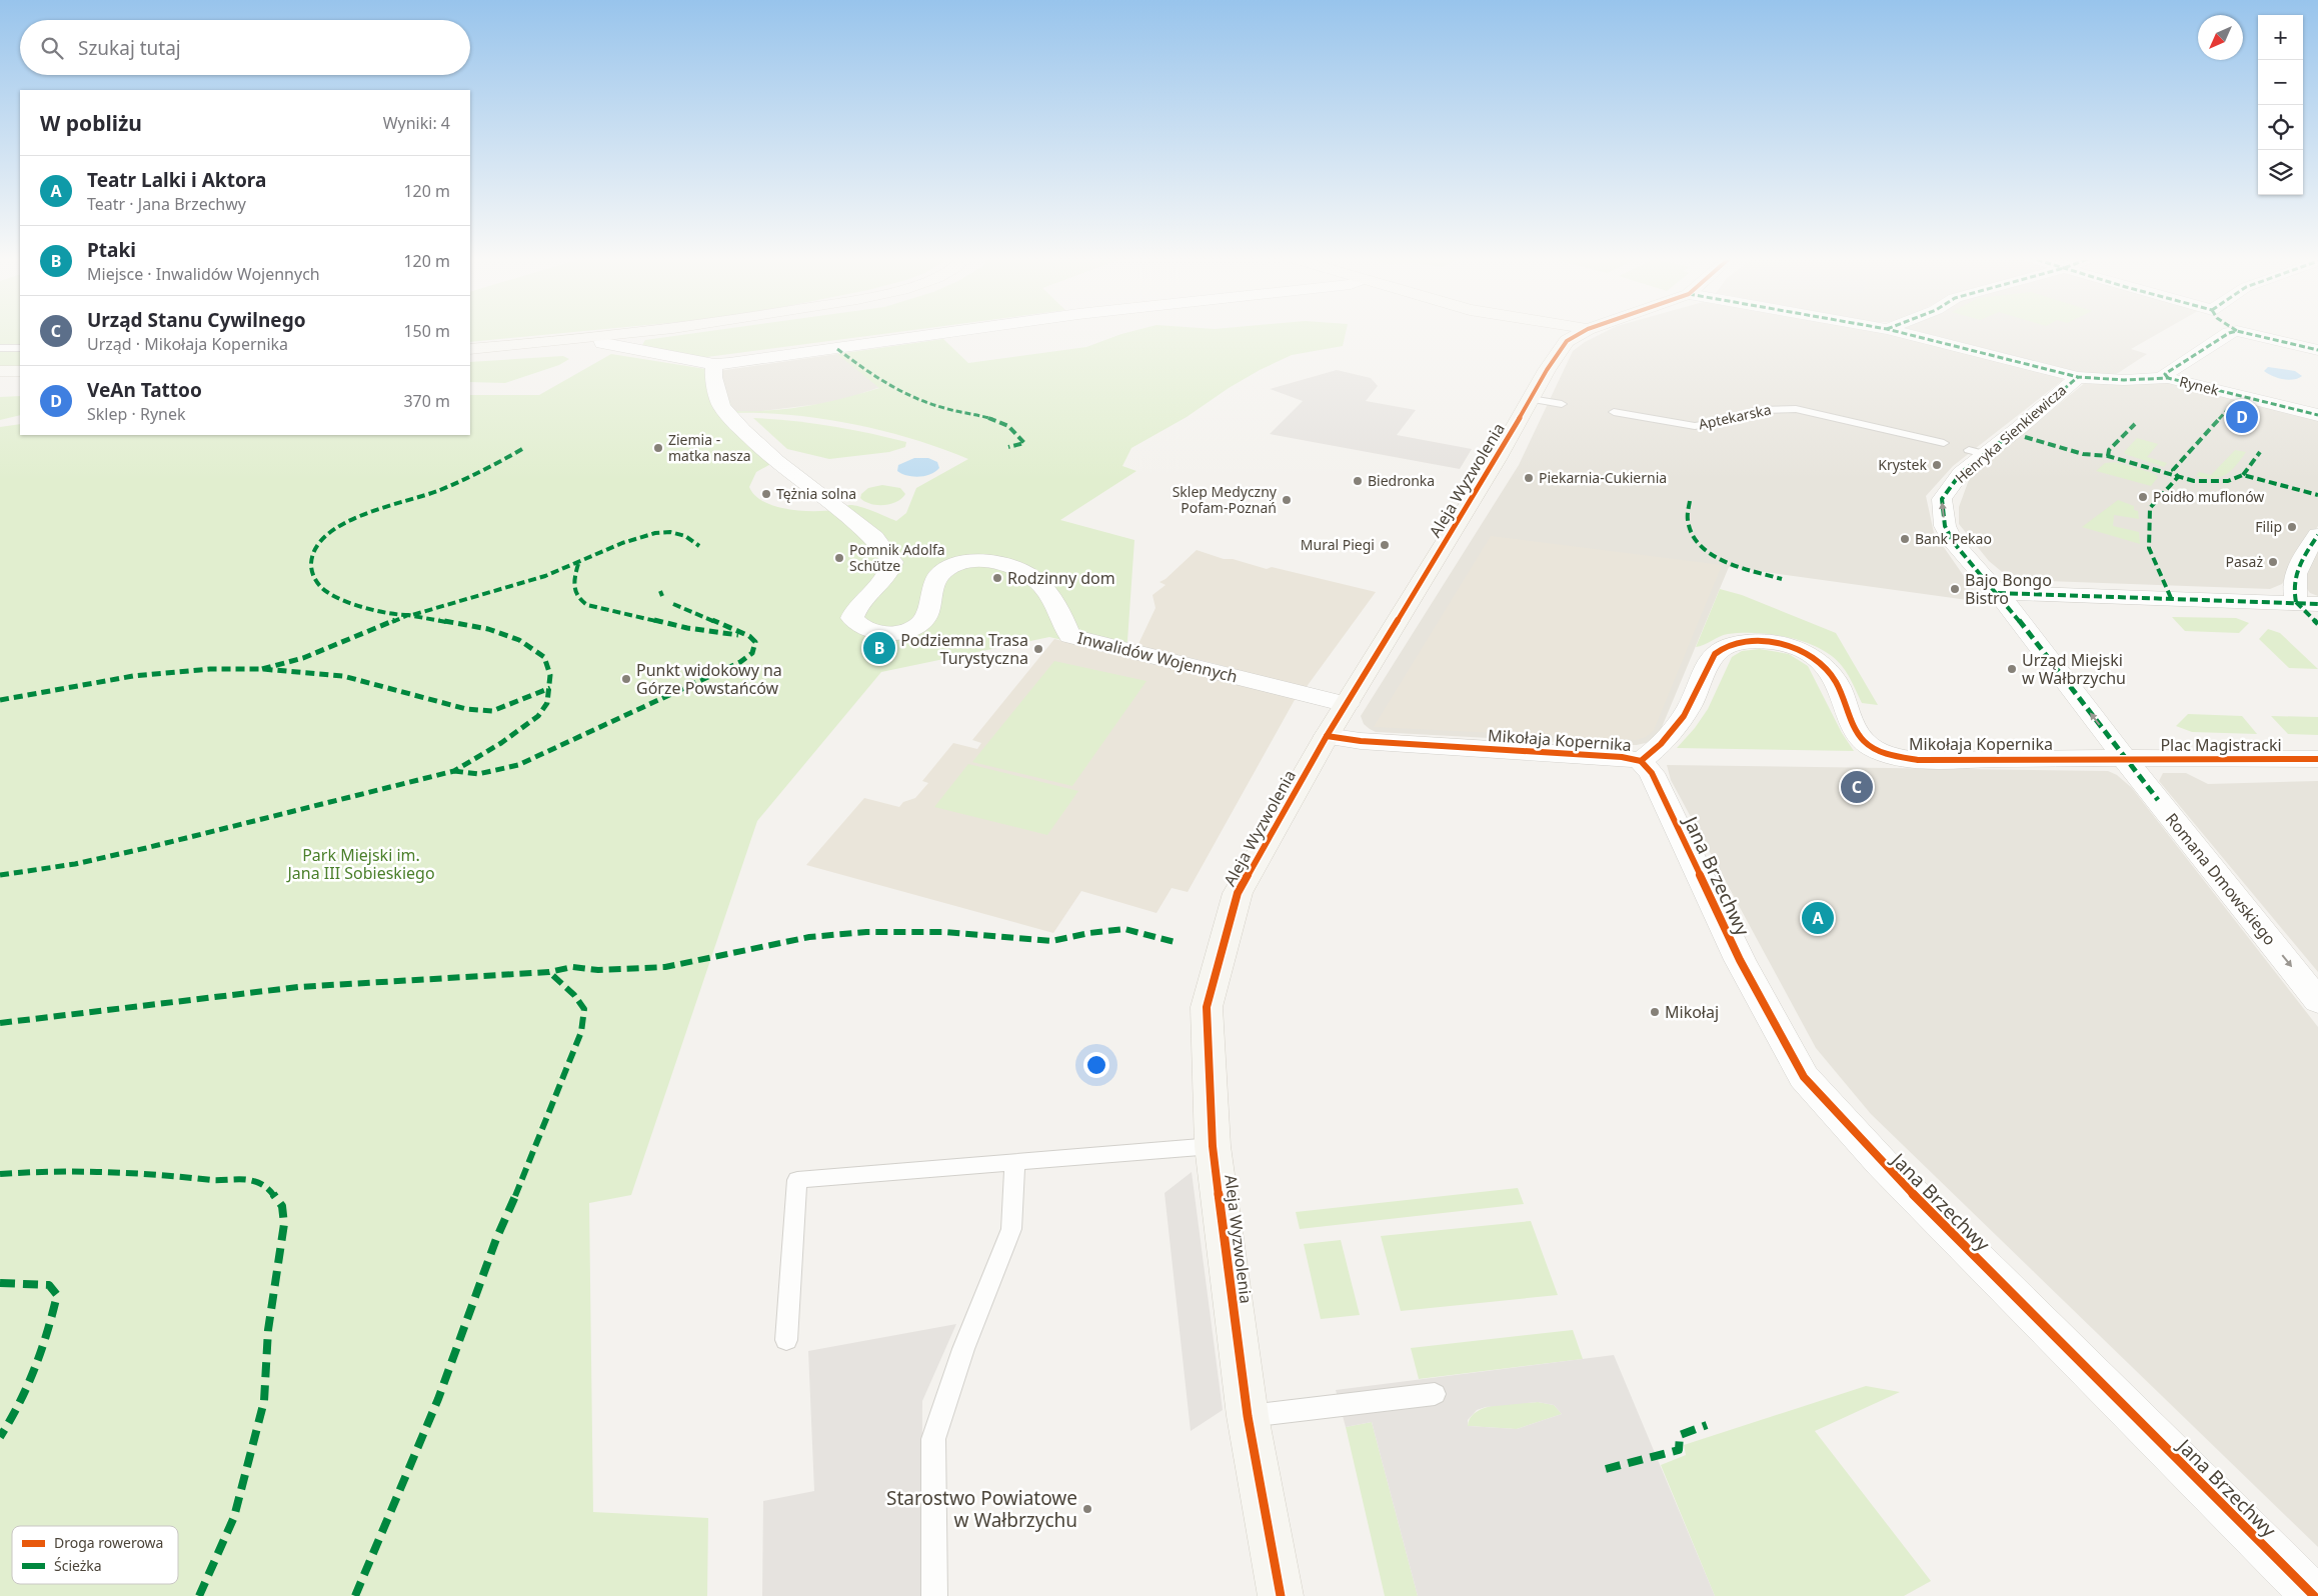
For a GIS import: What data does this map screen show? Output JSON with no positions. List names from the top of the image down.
{
  "streets": {
    "street": [
      "Rynek",
      "Henryka Sienkiewicza",
      "Aleja Wyzwolenia",
      "Inwalidów Wojennych",
      "Mikołaja Kopernika",
      "Plac Magistracki",
      "Jana Brzechwy",
      "Romana Dmowskiego"
    ],
    "lane": ["Aptekarska"]
  },
  "crossings": [
    ["Rynek", "Henryka Sienkiewicza"],
    ["Aleja Wyzwolenia", "Inwalidów Wojennych"],
    ["Aleja Wyzwolenia", "Mikołaja Kopernika"],
    ["Mikołaja Kopernika", "Plac Magistracki"],
    ["Mikołaja Kopernika", "Jana Brzechwy"],
    ["Mikołaja Kopernika", "Romana Dmowskiego"],
    ["Plac Magistracki", "Romana Dmowskiego"]
  ],
  "one_way": ["Romana Dmowskiego"],
  "parks": ["Park Miejski im. Jana III Sobieskiego"],
  "places": [
    "Ziemia - matka nasza",
    "Krystek",
    "Piekarnia-Cukiernia",
    "Biedronka",
    "Tężnia solna",
    "Poidło muflonów",
    "Sklep Medyczny Pofam-Poznań",
    "Filip",
    "Bank Pekao",
    "Mural Piegi",
    "Pomnik Adolfa Schütze",
    "Pasaż",
    "Rodzinny dom",
    "Bajo Bongo Bistro",
    "Podziemna Trasa Turystyczna",
    "Urząd Miejski w Wałbrzychu",
    "Punkt widokowy na Górze Powstańców",
    "Mikołaj",
    "Starostwo Powiatowe w Wałbrzychu"
  ],
  "legend": ["Droga rowerowa", "Ścieżka"],
  "north": "bottom left",
  "page": {
    "map_buttons": ["+", "−"],
    "search": "Szukaj tutaj",
    "heading": ["W pobliżu", "Wyniki: 4"],
    "list": [
      {
        "mark": "A",
        "name": "Teatr Lalki i Aktora",
        "note": "Teatr · Jana Brzechwy",
        "value": "120 m"
      },
      {
        "mark": "B",
        "name": "Ptaki",
        "note": "Miejsce · Inwalidów Wojennych",
        "value": "120 m"
      },
      {
        "mark": "C",
        "name": "Urząd Stanu Cywilnego",
        "note": "Urząd · Mikołaja Kopernika",
        "value": "150 m"
      },
      {
        "mark": "D",
        "name": "VeAn Tattoo",
        "note": "Sklep · Rynek",
        "value": "370 m"
      }
    ],
    "pins": [
      "D",
      "B",
      "C",
      "A"
    ]
  }
}
